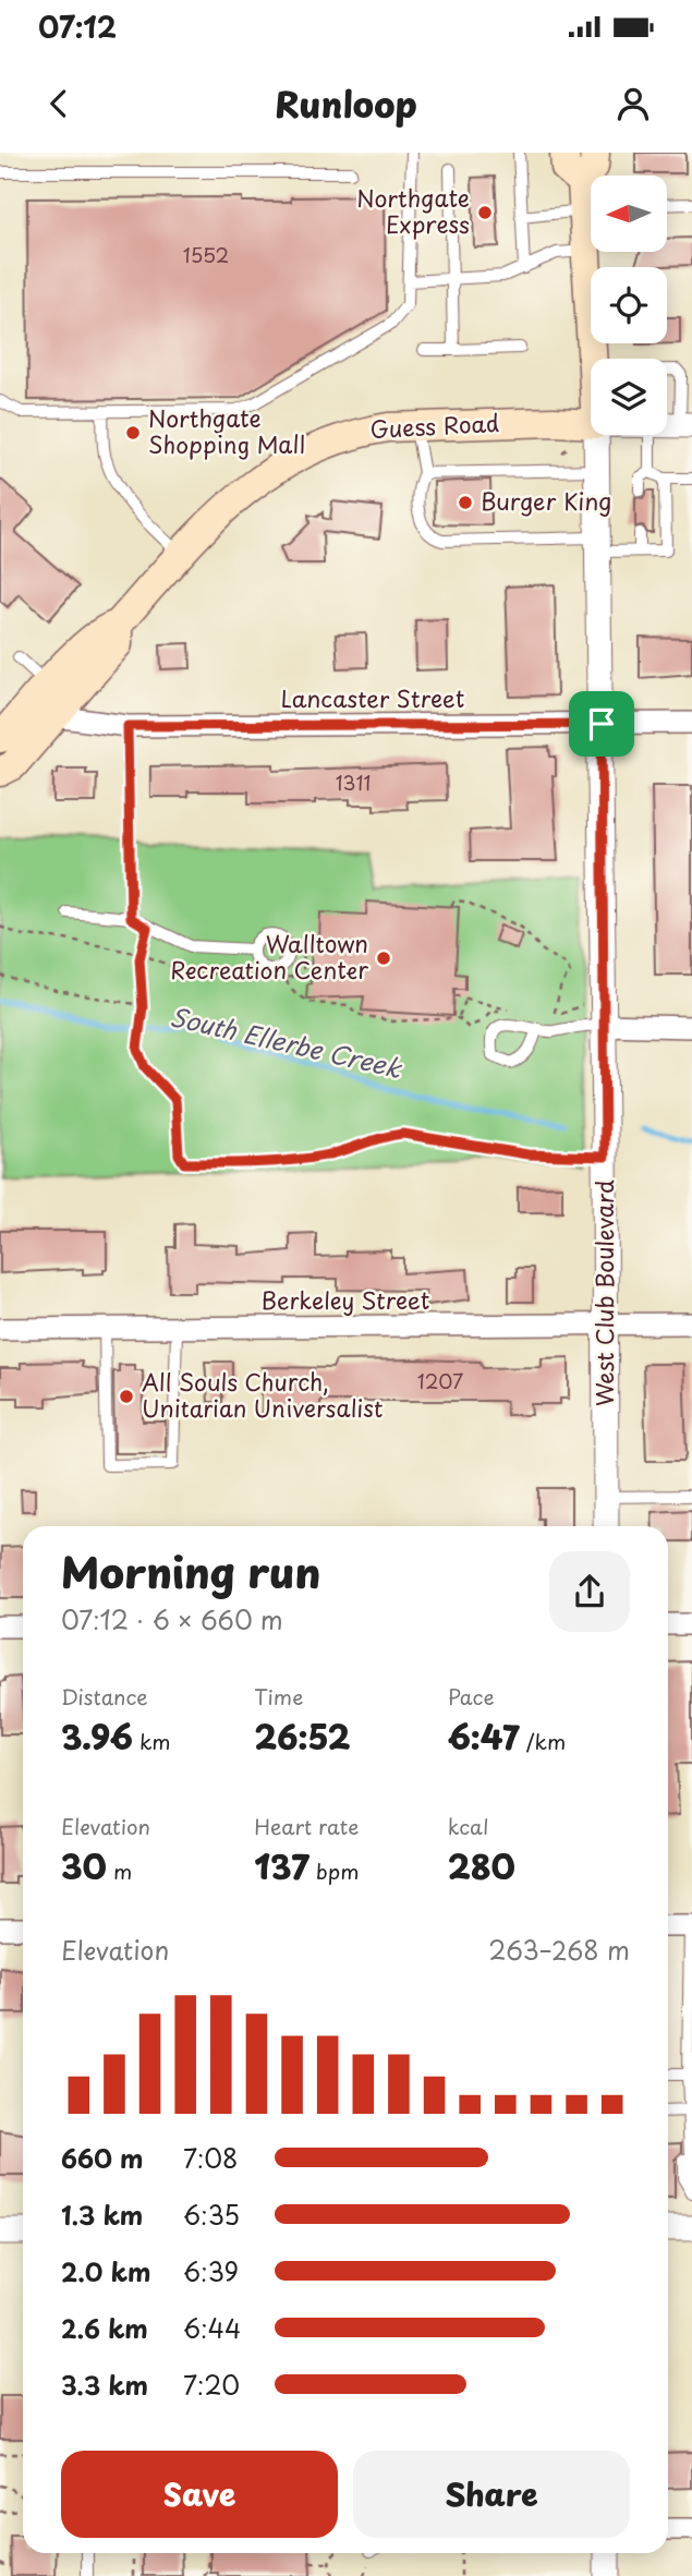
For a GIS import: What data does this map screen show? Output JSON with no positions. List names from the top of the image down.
{
  "streets": {
    "main road": ["Guess Road", "West Club Boulevard"],
    "street": ["Lancaster Street", "Berkeley Street"]
  },
  "crossings": [
    ["Guess Road", "Lancaster Street"],
    ["Lancaster Street", "West Club Boulevard"],
    ["West Club Boulevard", "Berkeley Street"]
  ],
  "water": ["South Ellerbe Creek"],
  "places": [
    "Northgate Express",
    "Northgate Shopping Mall",
    "Burger King",
    "Walltown Recreation Center",
    "All Souls Church, Unitarian Universalist"
  ],
  "house_numbers": ["1552", "1311", "1207"],
  "north": "left",
  "page": {
    "status": "07:12",
    "header": "Runloop",
    "heading": ["Morning run", "07:12 · 6 × 660 m"],
    "stats": [
      ["Distance", "3.96 km"],
      ["Time", "26:52"],
      ["Pace", "6:47 /km"],
      ["Elevation", "30 m"],
      ["Heart rate", "137 bpm"],
      ["kcal", "280"]
    ],
    "chart": ["Elevation", "263–268 m"],
    "list": [
      {
        "name": "660 m",
        "note": "7:08"
      },
      {
        "name": "1.3 km",
        "note": "6:35"
      },
      {
        "name": "2.0 km",
        "note": "6:39"
      },
      {
        "name": "2.6 km",
        "note": "6:44"
      },
      {
        "name": "3.3 km",
        "note": "7:20"
      }
    ],
    "buttons": ["Save", "Share"]
  }
}
